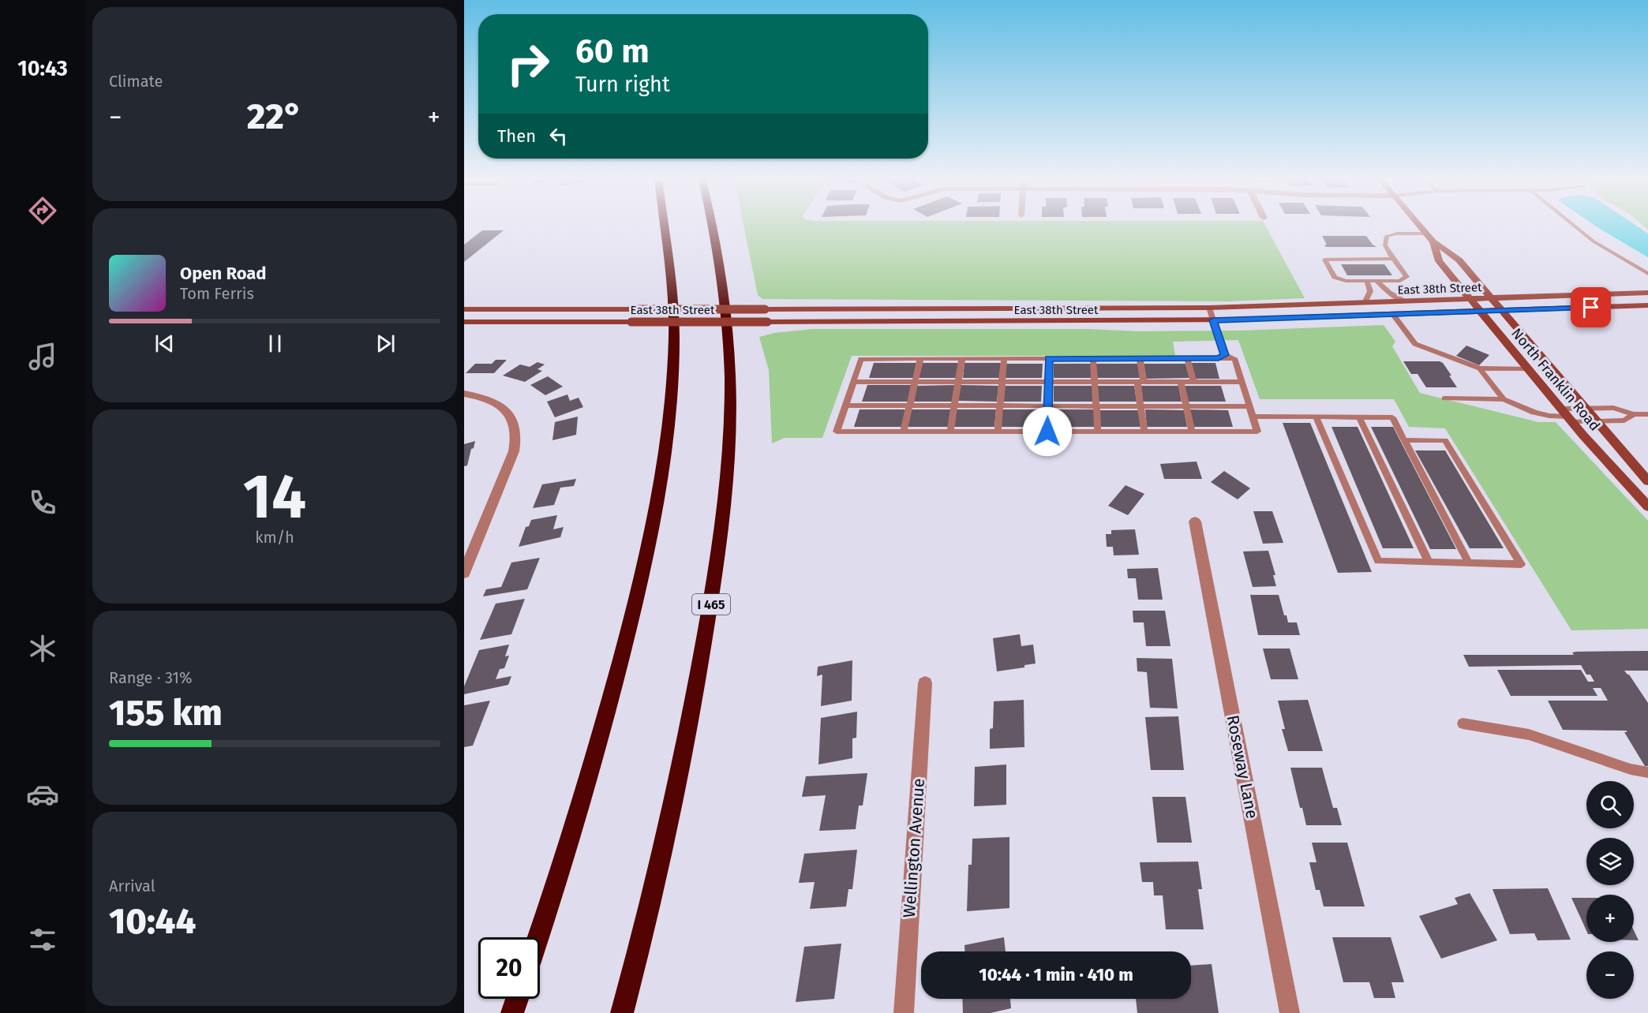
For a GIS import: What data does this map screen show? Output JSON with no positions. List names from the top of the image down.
{
  "streets": {
    "highway": ["I 465"],
    "main road": ["East 38th Street", "North Franklin Road"],
    "street": ["Roseway Lane", "Wellington Avenue"]
  },
  "crossings": [
    ["East 38th Street", "North Franklin Road"]
  ],
  "page": {
    "tabs": "10:43",
    "tile": [
      "Climate",
      ["14", "km/h"],
      ["Range · 31%", "155 km"],
      ["Arrival", "10:44"]
    ],
    "turn": ["60 m", "Turn right"],
    "heat": ["−", "22°", "+"],
    "then": "Then",
    "song": ["Open Road", "Tom Ferris"],
    "map_buttons": ["+", "−"],
    "limit": "20",
    "trip": "10:44 · 1 min · 410 m"
  }
}
